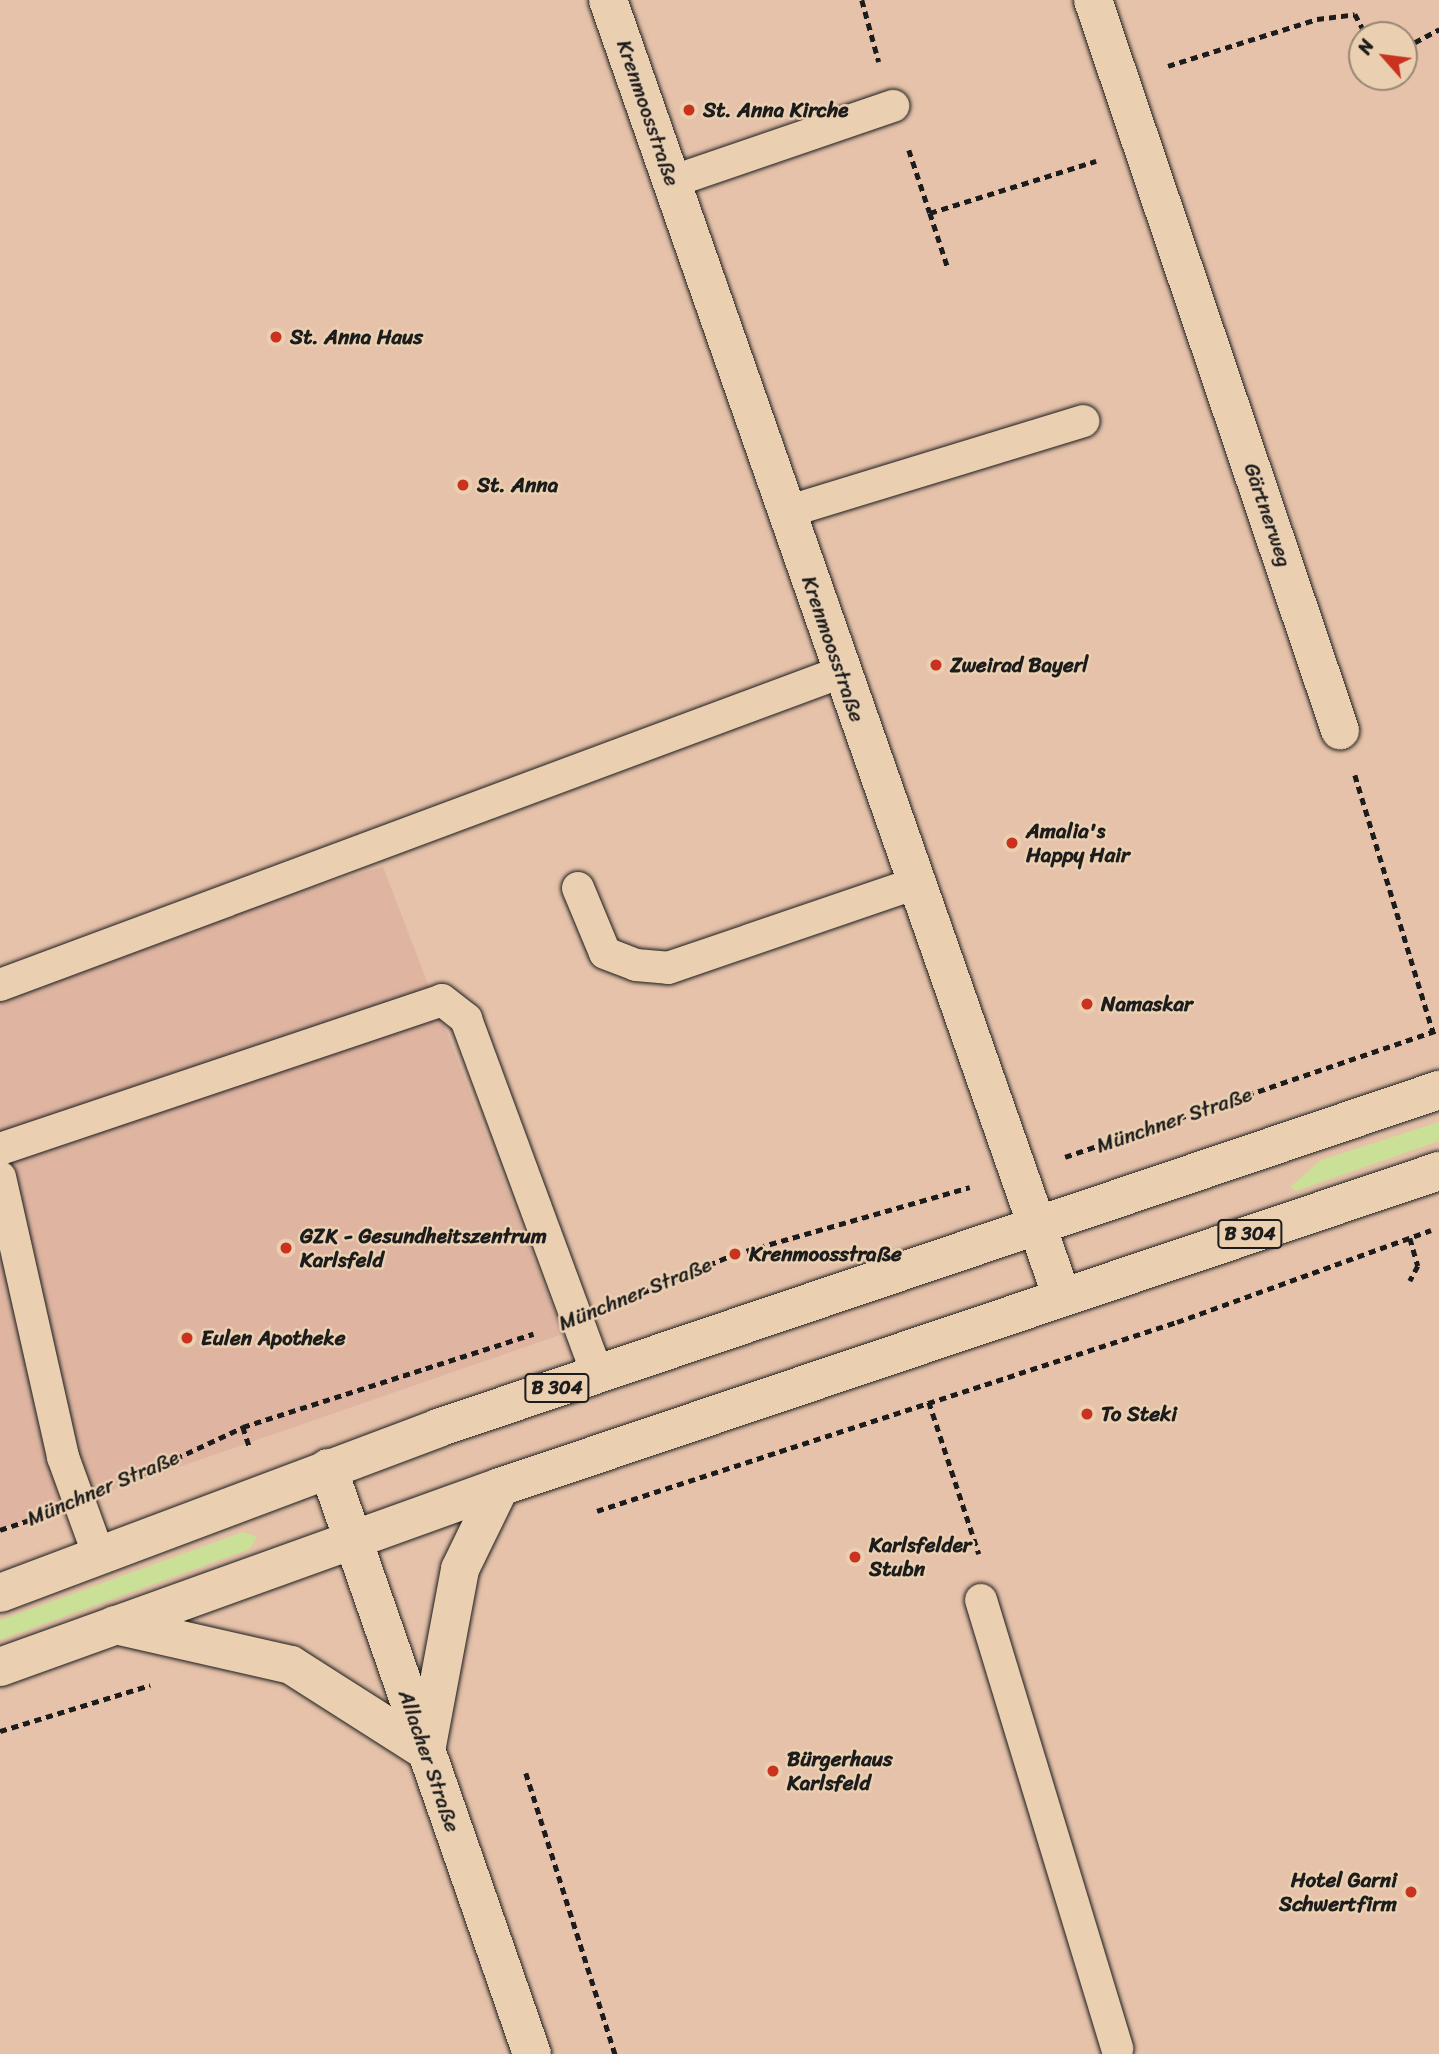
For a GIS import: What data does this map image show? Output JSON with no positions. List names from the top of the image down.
{
  "streets": {
    "main road": [
      "Krenmoosstraße",
      "Gärtnerweg",
      "B 304",
      "Allacher Straße"
    ],
    "path": ["Münchner Straße"]
  },
  "crossings": [
    ["Krenmoosstraße", "Münchner Straße"],
    ["Krenmoosstraße", "B 304"],
    ["B 304", "Allacher Straße"]
  ],
  "places": [
    "St. Anna Kirche",
    "St. Anna Haus",
    "St. Anna",
    "Zweirad Bayerl",
    "Amalia's Happy Hair",
    "Namaskar",
    "GZK - Gesundheitszentrum Karlsfeld",
    "Krenmoosstraße",
    "Eulen Apotheke",
    "To Steki",
    "Karlsfelder Stubn",
    "Bürgerhaus Karlsfeld",
    "Hotel Garni Schwertfirm"
  ],
  "north": "top left"
}
